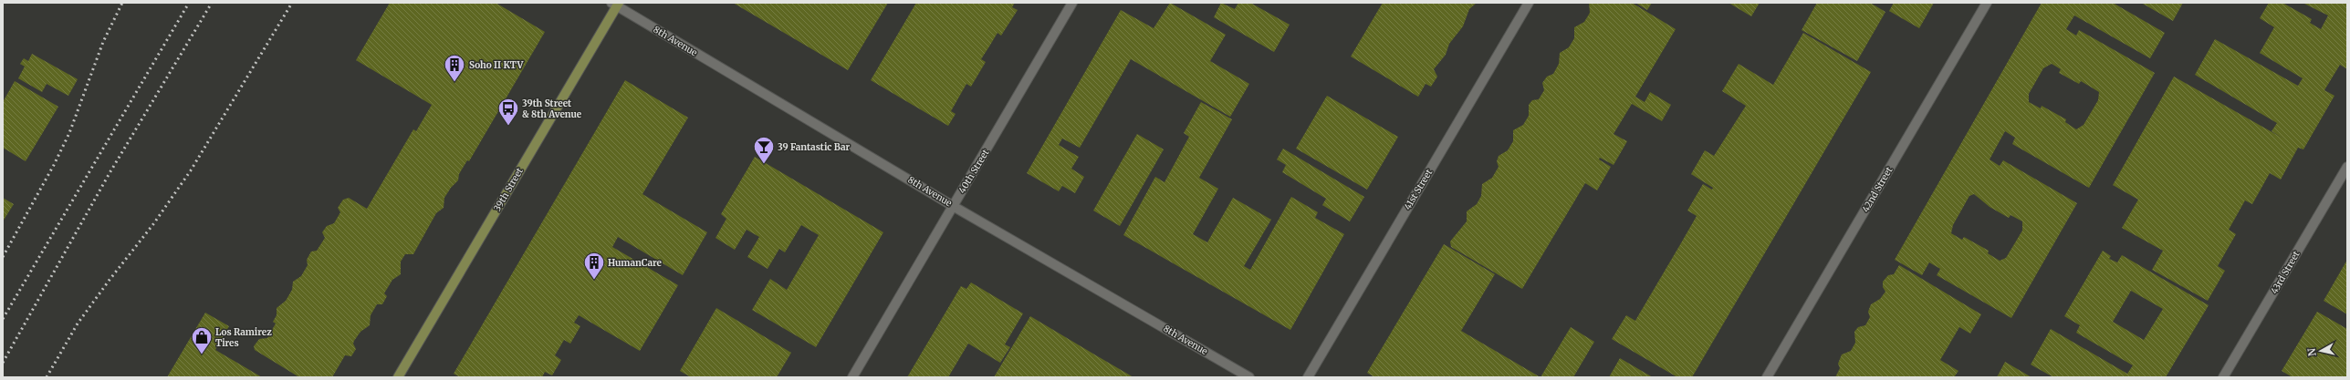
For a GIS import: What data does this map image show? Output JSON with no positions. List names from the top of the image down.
{
  "streets": {
    "main road": ["39th Street"],
    "street": [
      "8th Avenue",
      "40th Street",
      "41st Street",
      "42nd Street",
      "43rd Street"
    ]
  },
  "crossings": [
    ["8th Avenue", "40th Street"],
    ["8th Avenue", "39th Street"]
  ],
  "places": {
    "building": ["Soho II KTV", "HumanCare"],
    "bus stop": ["39th Street & 8th Avenue"],
    "bar": ["39 Fantastic Bar"],
    "shop": ["Los Ramirez Tires"]
  },
  "north": "left"
}
